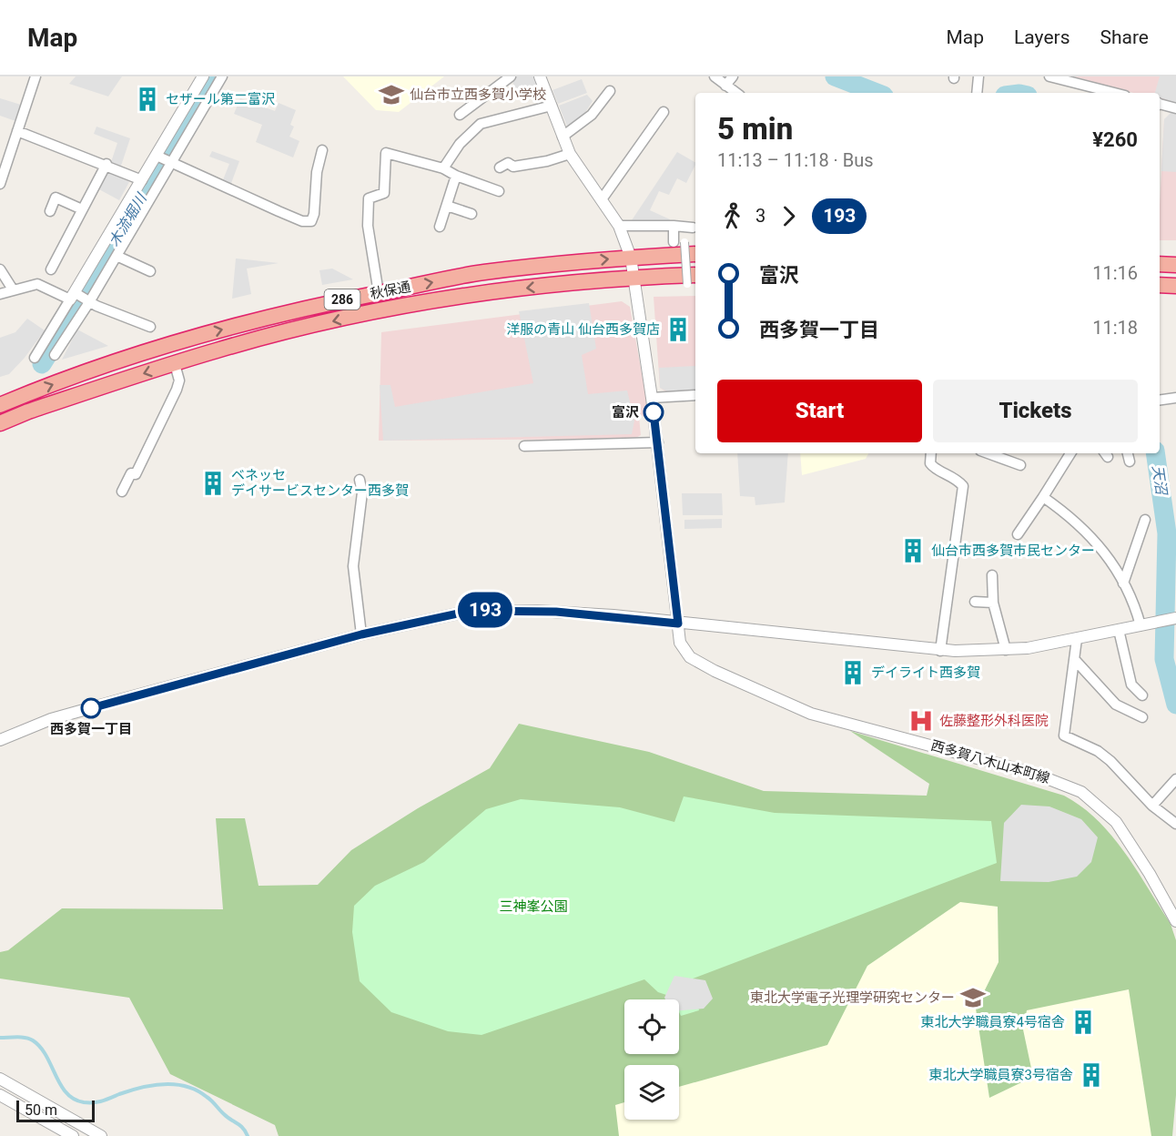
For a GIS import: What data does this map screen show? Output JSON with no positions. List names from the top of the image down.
{
  "streets": {
    "highway": ["秋保通", "286"],
    "street": ["西多賀八木山本町線"]
  },
  "crossings": [
    ["秋保通", "西多賀八木山本町線"]
  ],
  "water": ["木流堀川", "天沼"],
  "parks": ["三神峯公園"],
  "places": {
    "school or university": ["仙台市立西多賀小学校", "東北大学電子光理学研究センター"],
    "building": [
      "セザール第二富沢",
      "洋服の青山 仙台西多賀店",
      "ベネッセ デイサービスセンター西多賀",
      "仙台市西多賀市民センター",
      "デイライト西多賀",
      "東北大学職員寮4号宿舎",
      "東北大学職員寮3号宿舎"
    ],
    "other": ["富沢", "西多賀一丁目"],
    "hospital": ["佐藤整形外科医院"]
  },
  "lines": ["bus line 193"],
  "scale_bar": "50 m",
  "page": {
    "header": "Map",
    "nav": ["Map", "Layers", "Share"],
    "on_map": "193",
    "heading": ["5 min", "11:13 – 11:18 · Bus", "¥260"],
    "legs": ["3", "193"],
    "list": [
      {
        "name": "富沢",
        "value": "11:16"
      },
      {
        "name": "西多賀一丁目",
        "value": "11:18"
      }
    ],
    "buttons": ["Start", "Tickets"],
    "scale": "50 m"
  }
}
